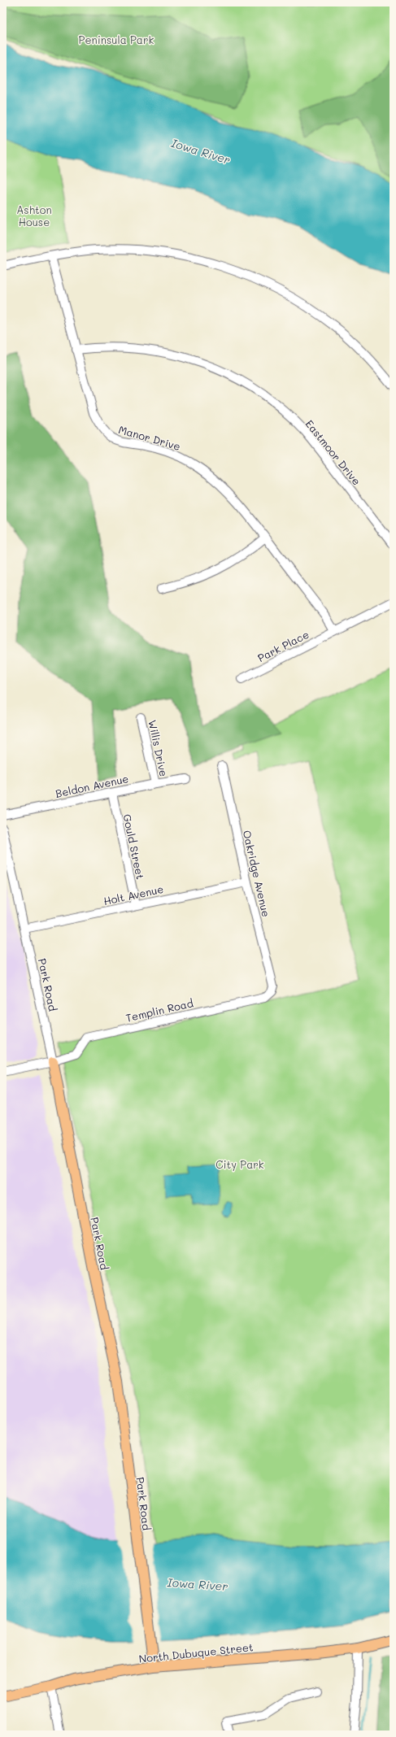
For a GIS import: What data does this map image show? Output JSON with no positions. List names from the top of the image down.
{
  "streets": {
    "main road": ["Park Road", "North Dubuque Street"],
    "street": [
      "Manor Drive",
      "Eastmoor Drive",
      "Park Place",
      "Willis Drive",
      "Beldon Avenue",
      "Gould Street",
      "Oakridge Avenue",
      "Holt Avenue",
      "Templin Road"
    ]
  },
  "crossings": [
    ["Manor Drive", "Eastmoor Drive"],
    ["Manor Drive", "Park Place"],
    ["Willis Drive", "Beldon Avenue"],
    ["Beldon Avenue", "Gould Street"],
    ["Gould Street", "Holt Avenue"],
    ["Oakridge Avenue", "Holt Avenue"],
    ["Oakridge Avenue", "Templin Road"],
    ["Holt Avenue", "Park Road"],
    ["Park Road", "Templin Road"],
    ["Park Road", "North Dubuque Street"]
  ],
  "water": ["Iowa River"],
  "parks": ["Peninsula Park", "Ashton House", "City Park"]
}
